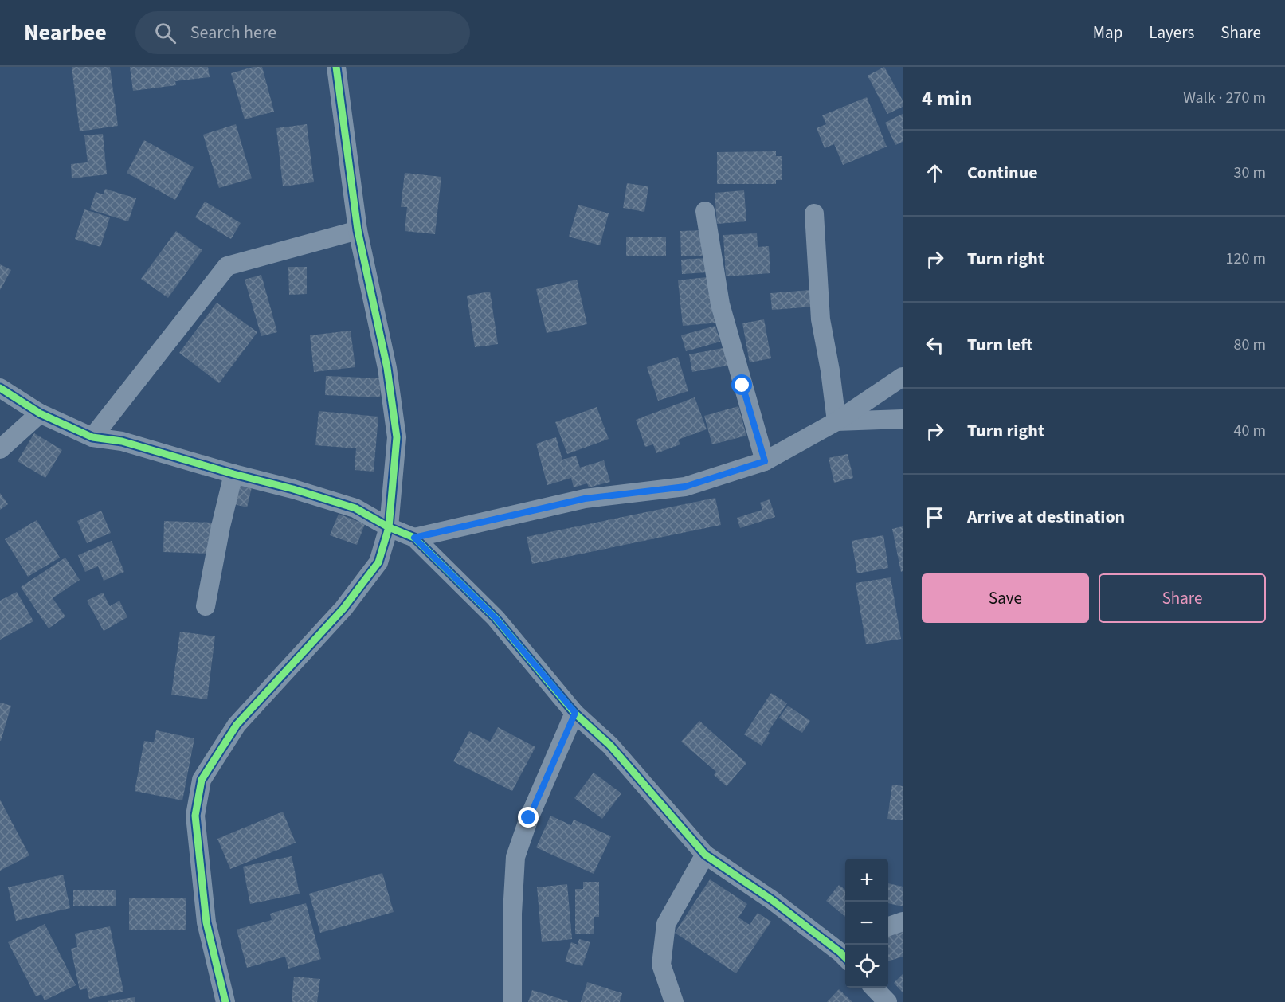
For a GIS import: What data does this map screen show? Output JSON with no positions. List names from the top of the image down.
{
  "page": {
    "header": "Nearbee",
    "search": "Search here",
    "nav": ["Map", "Layers", "Share"],
    "heading": ["4 min", "Walk · 270 m"],
    "list": [
      ["Continue", "30 m"],
      ["Turn right", "120 m"],
      ["Turn left", "80 m"],
      ["Turn right", "40 m"],
      "Arrive at destination"
    ],
    "buttons": ["Save", "Share"],
    "map_buttons": ["+", "−"]
  }
}
